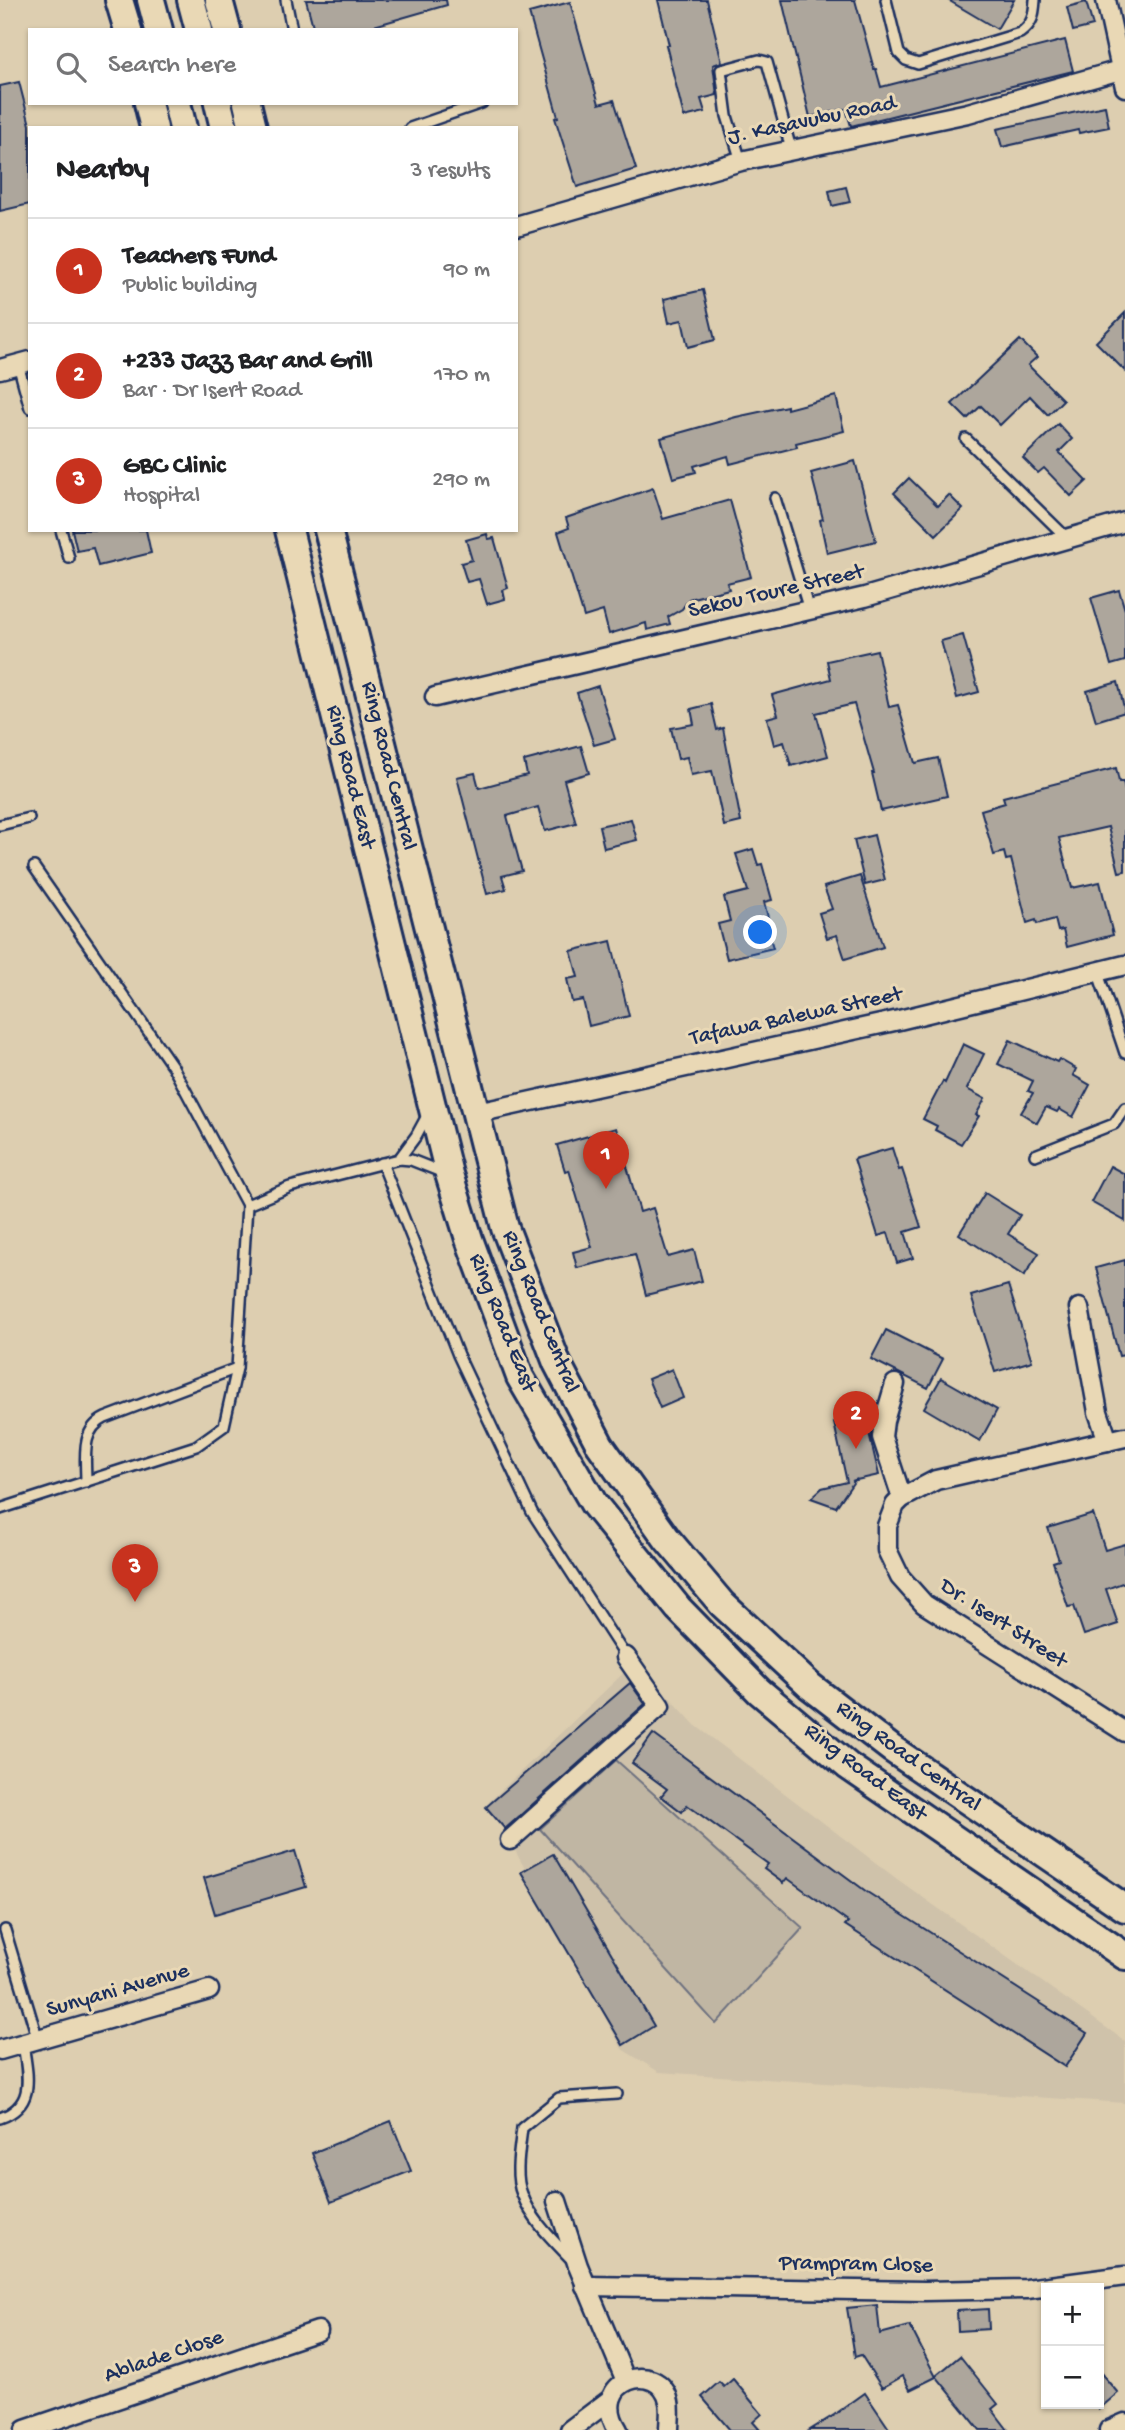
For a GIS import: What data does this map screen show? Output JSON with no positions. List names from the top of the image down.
{
  "streets": {
    "main road": ["Ring Road Central", "Ring Road East"],
    "street": [
      "J. Kasavubu Road",
      "Sekou Toure Street",
      "Tafawa Balewa Street",
      "Dr. Isert Street",
      "Sunyani Avenue",
      "Prampram Close",
      "Ablade Close"
    ]
  },
  "crossings": [
    ["Ring Road Central", "Tafawa Balewa Street"]
  ],
  "page": {
    "search": "Search here",
    "heading": ["Nearby", "3 results"],
    "list": [
      {
        "mark": "1",
        "name": "Teachers Fund",
        "note": "Public building",
        "value": "90 m"
      },
      {
        "mark": "2",
        "name": "+233 Jazz Bar and Grill",
        "note": "Bar · Dr Isert Road",
        "value": "170 m"
      },
      {
        "mark": "3",
        "name": "GBC Clinic",
        "note": "Hospital",
        "value": "290 m"
      }
    ],
    "pins": ["1", "2", "3"],
    "map_buttons": ["+", "−"]
  }
}
